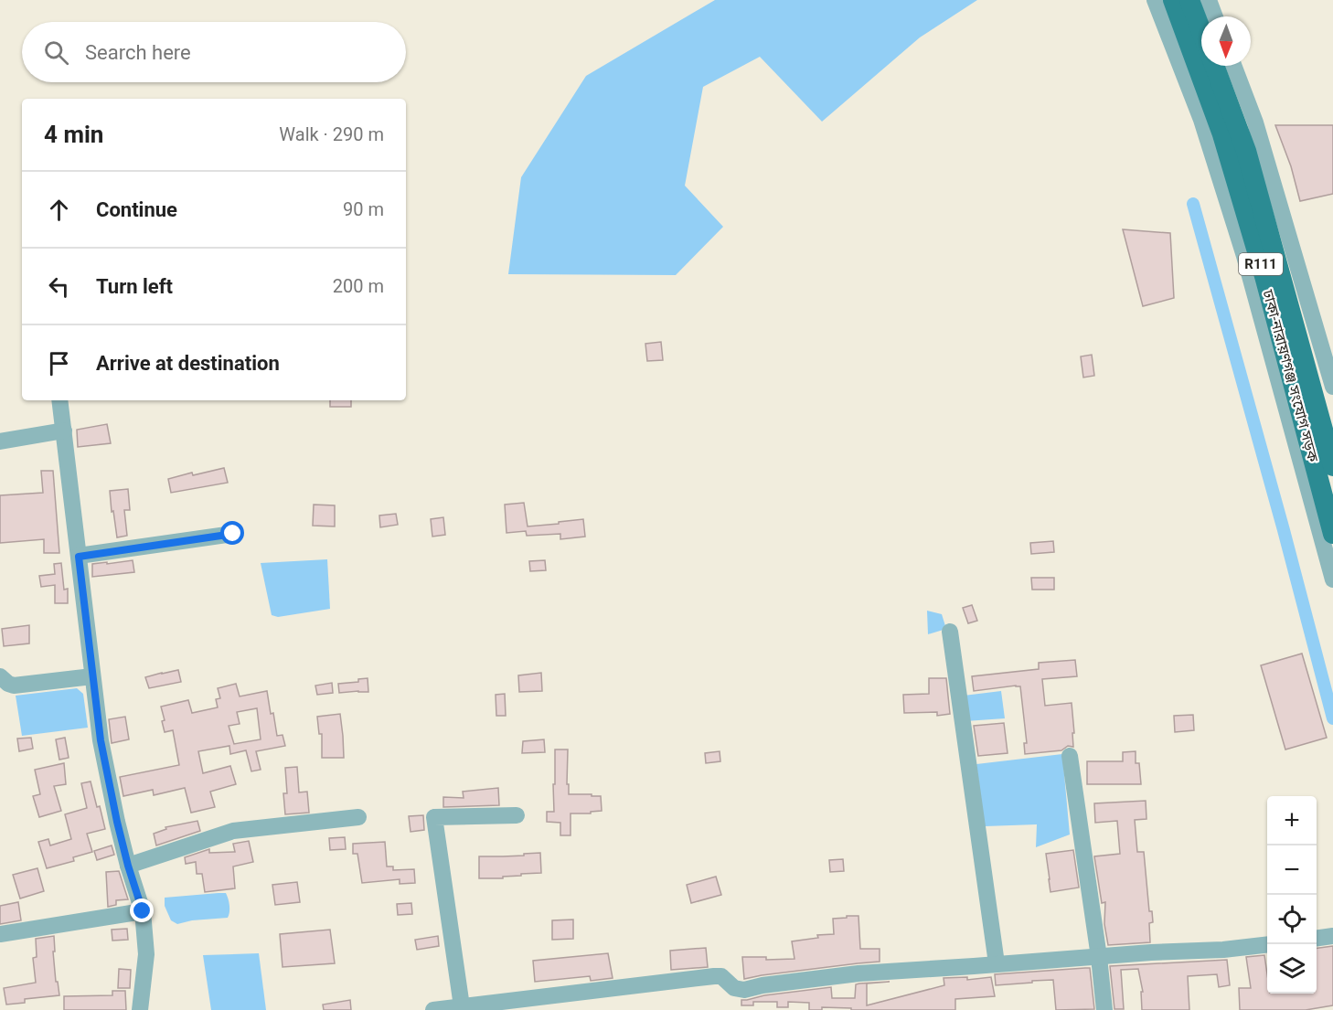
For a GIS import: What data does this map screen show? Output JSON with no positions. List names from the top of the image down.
{
  "streets": {
    "main road": ["R111", "ঢাকা-নারায়ণগঞ্জ সংযোগ সড়ক"]
  },
  "north": "bottom",
  "page": {
    "search": "Search here",
    "heading": ["4 min", "Walk · 290 m"],
    "list": [
      ["Continue", "90 m"],
      ["Turn left", "200 m"],
      "Arrive at destination"
    ],
    "map_buttons": ["+", "−"]
  }
}
